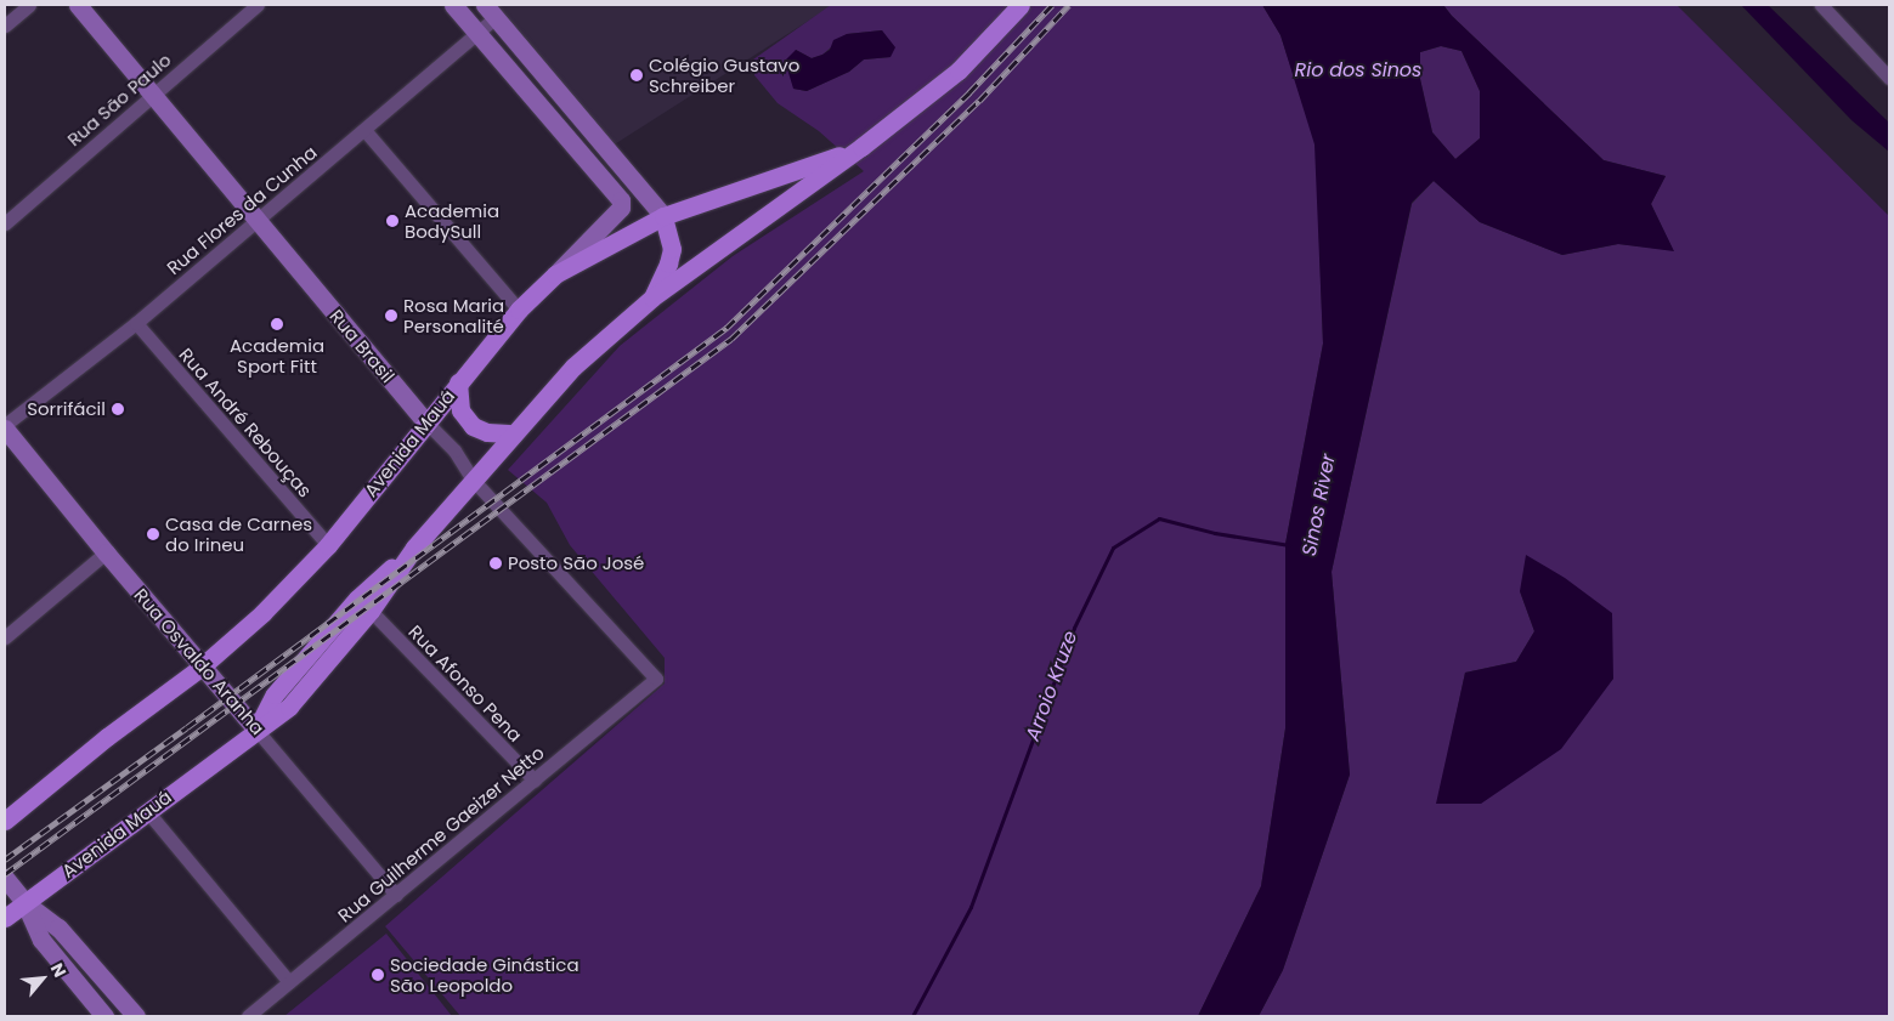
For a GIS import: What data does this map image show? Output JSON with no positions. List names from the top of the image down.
{
  "streets": {
    "main road": ["Rua Brasil", "Avenida Mauá", "Rua Osvaldo Aranha"],
    "street": [
      "Rua São Paulo",
      "Rua Flores da Cunha",
      "Rua André Rebouças",
      "Rua Afonso Pena",
      "Rua Guilherme Gaeizer Netto"
    ]
  },
  "crossings": [
    ["Rua São Paulo", "Rua Brasil"],
    ["Rua Flores da Cunha", "Rua Brasil"],
    ["Rua Flores da Cunha", "Rua André Rebouças"],
    ["Rua Flores da Cunha", "Rua Osvaldo Aranha"],
    ["Rua Brasil", "Avenida Mauá"],
    ["Rua Brasil", "Rua Guilherme Gaeizer Netto"],
    ["Rua André Rebouças", "Avenida Mauá"],
    ["Avenida Mauá", "Rua Osvaldo Aranha"],
    ["Avenida Mauá", "Rua Afonso Pena"],
    ["Rua Osvaldo Aranha", "Rua Guilherme Gaeizer Netto"],
    ["Rua Afonso Pena", "Rua Guilherme Gaeizer Netto"]
  ],
  "water": ["Rio dos Sinos", "Sinos River", "Arroio Kruze"],
  "places": [
    "Colégio Gustavo Schreiber",
    "Academia BodySull",
    "Rosa Maria Personalité",
    "Academia Sport Fitt",
    "Sorrifácil",
    "Casa de Carnes do Irineu",
    "Posto São José",
    "Sociedade Ginástica São Leopoldo"
  ],
  "north": "top right"
}
